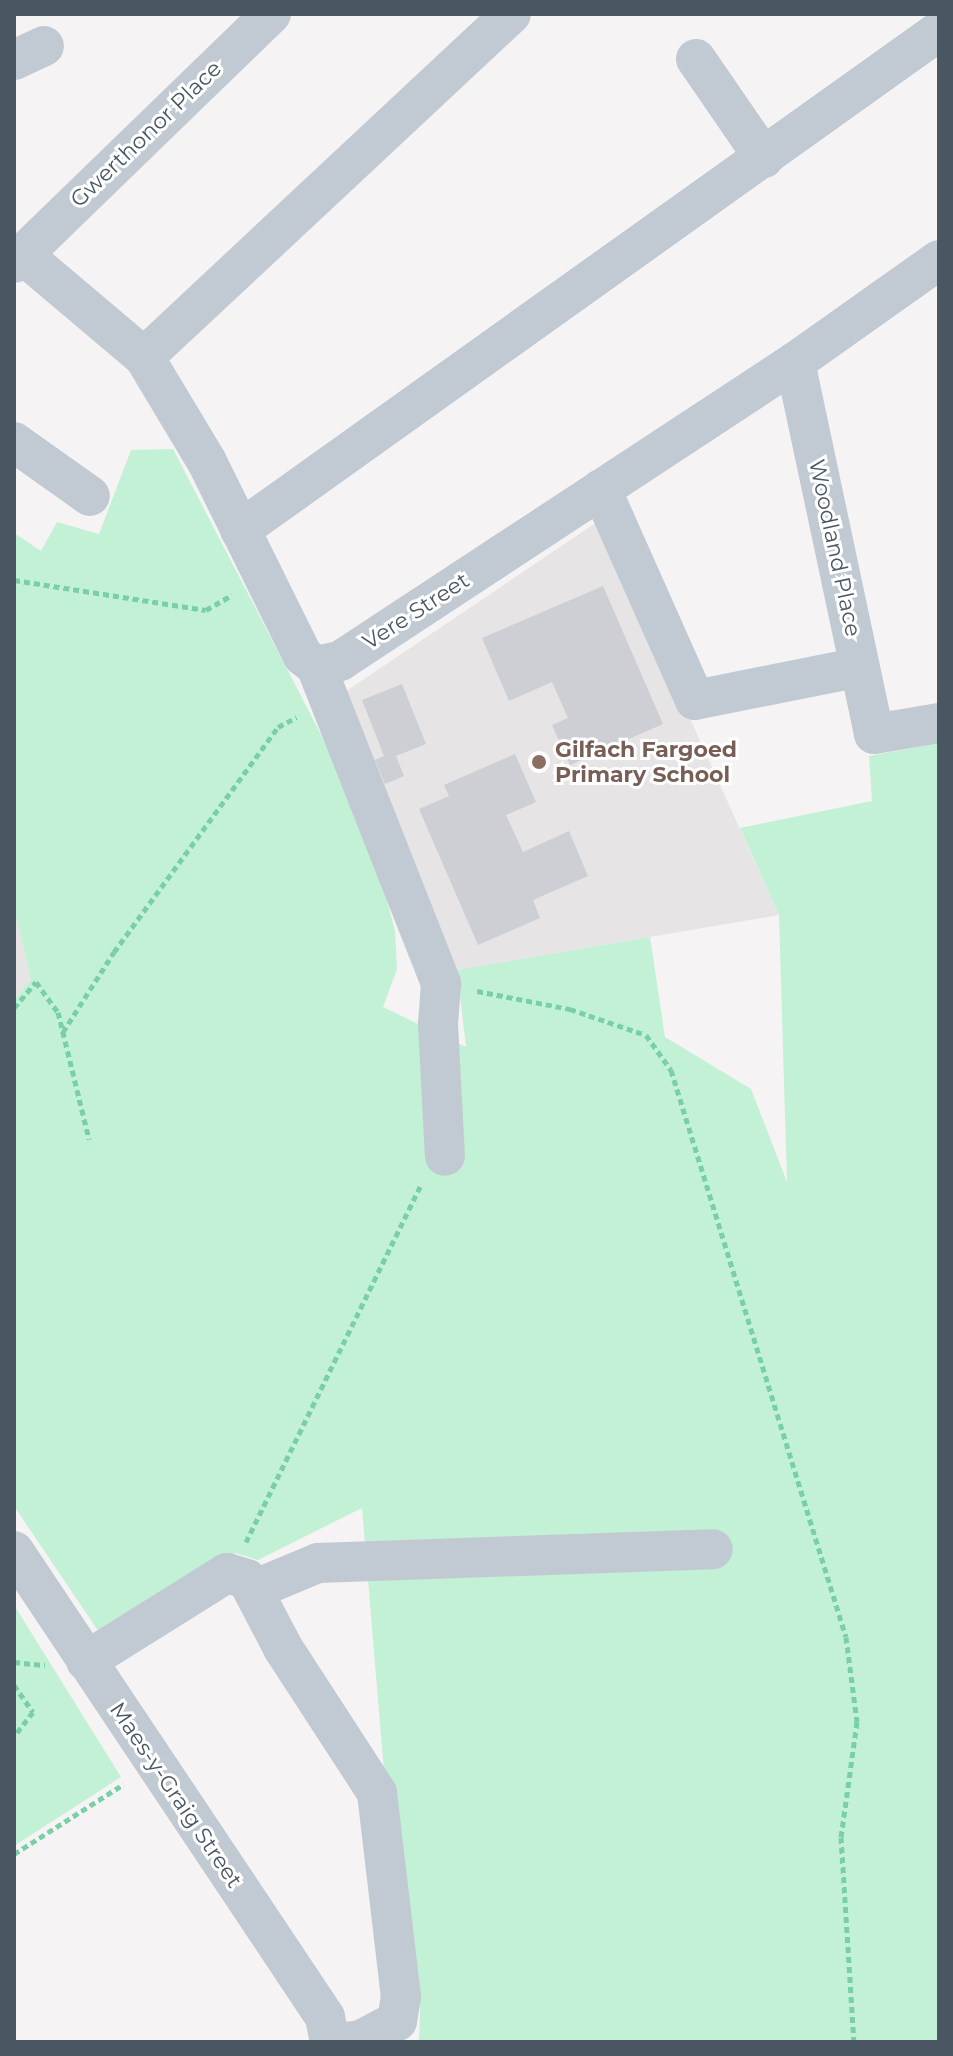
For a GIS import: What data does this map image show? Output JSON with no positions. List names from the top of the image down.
{
  "streets": {
    "street": [
      "Gwerthonor Place",
      "Woodland Place",
      "Vere Street",
      "Maes-y-Graig Street"
    ]
  },
  "crossings": [
    ["Woodland Place", "Vere Street"]
  ],
  "places": ["Gilfach Fargoed Primary School"]
}
